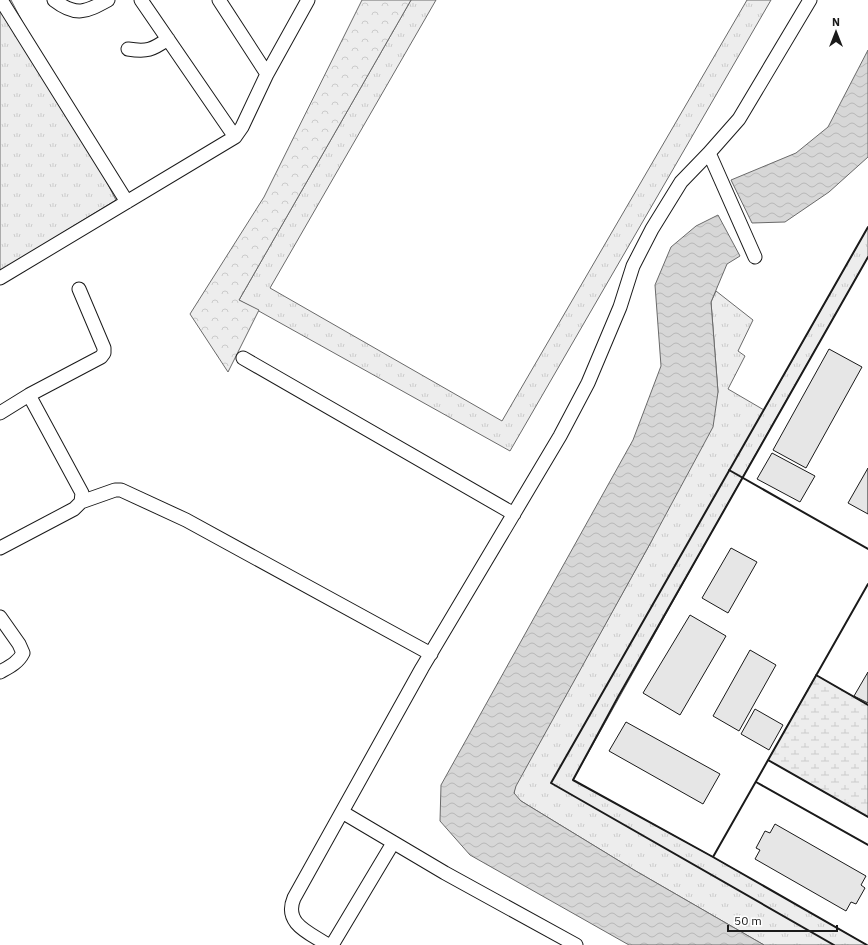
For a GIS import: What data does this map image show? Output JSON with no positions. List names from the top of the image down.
{
  "scale_bar": "50 m",
  "north": "top"
}
